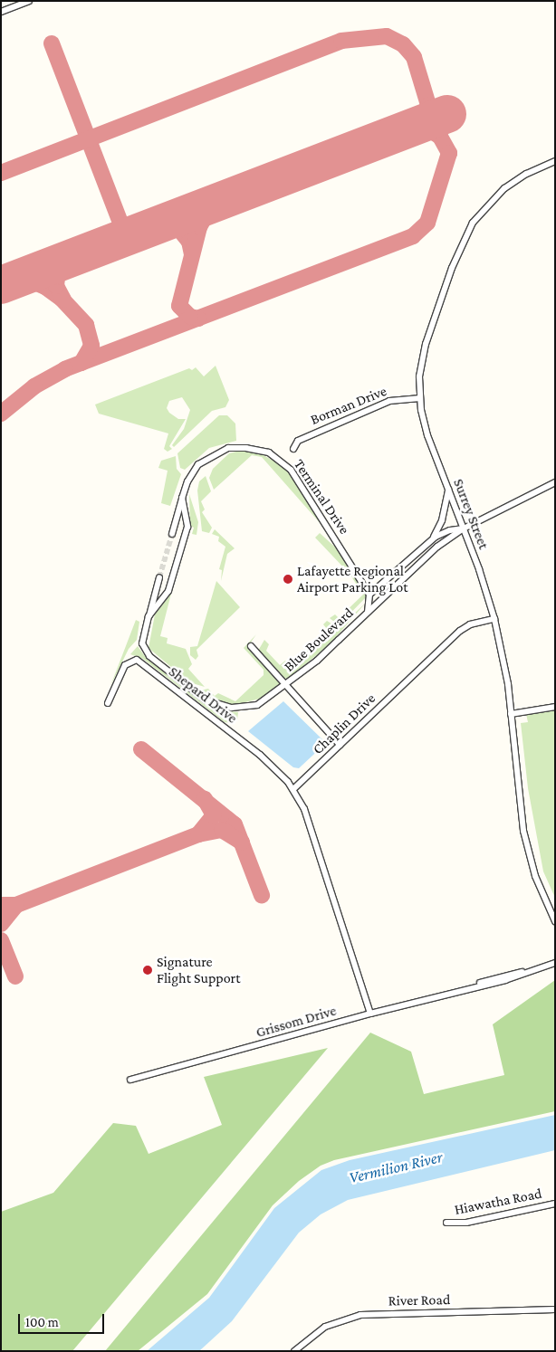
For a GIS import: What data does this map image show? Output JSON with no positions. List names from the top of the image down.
{
  "streets": {
    "street": [
      "Borman Drive",
      "Terminal Drive",
      "Surrey Street",
      "Blue Boulevard",
      "Shepard Drive",
      "Chaplin Drive",
      "Grissom Drive",
      "Hiawatha Road",
      "River Road"
    ]
  },
  "crossings": [
    ["Borman Drive", "Surrey Street"],
    ["Surrey Street", "Blue Boulevard"],
    ["Surrey Street", "Chaplin Drive"],
    ["Shepard Drive", "Chaplin Drive"]
  ],
  "water": ["Vermilion River"],
  "places": ["Lafayette Regional Airport Parking Lot", "Signature Flight Support"],
  "scale_bar": "100 m"
}
